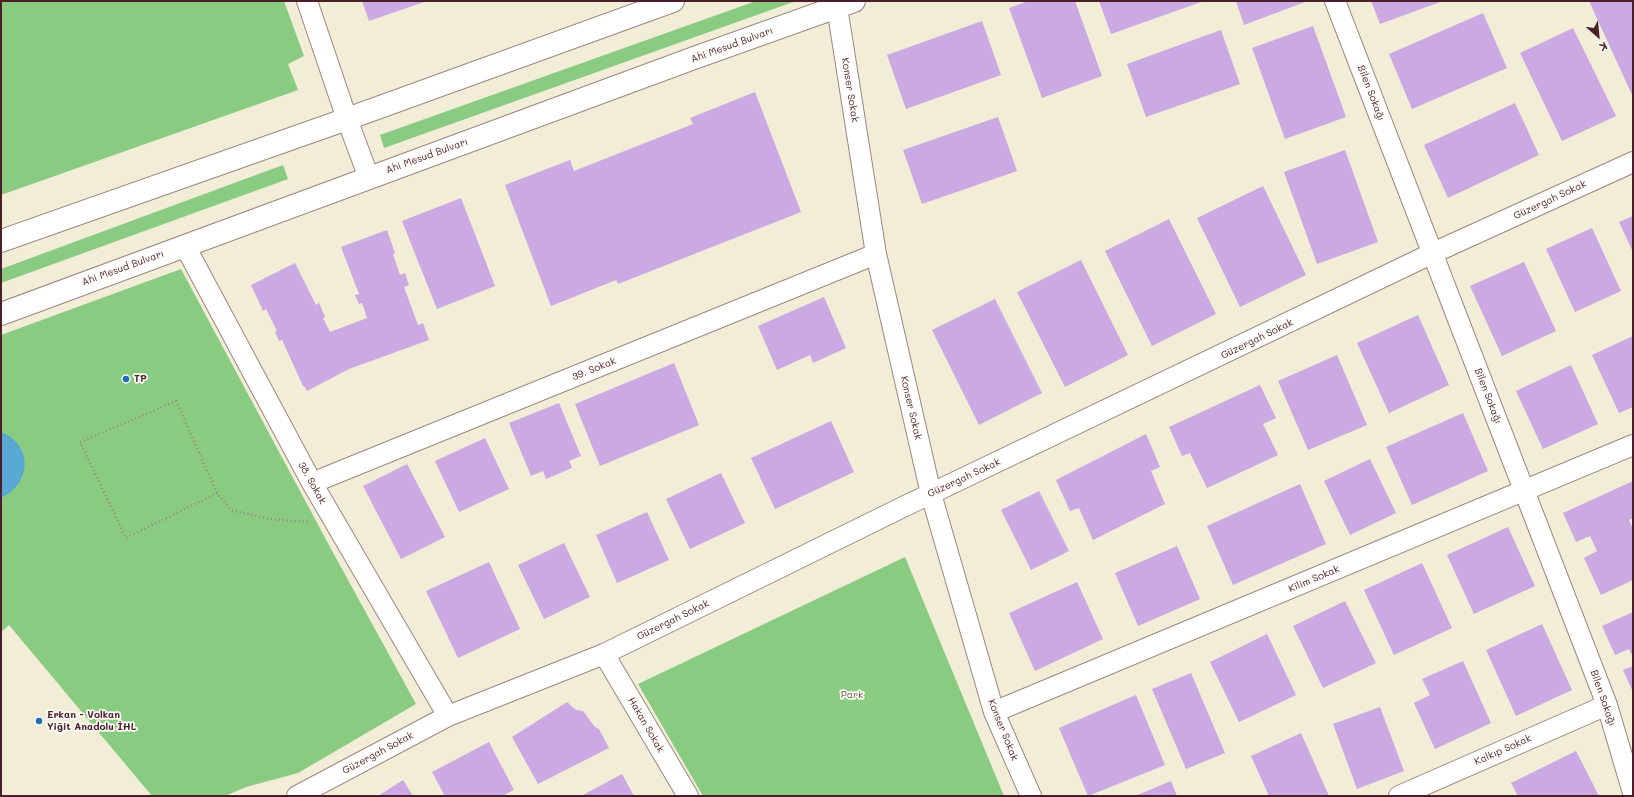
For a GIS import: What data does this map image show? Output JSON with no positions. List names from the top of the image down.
{
  "streets": {
    "main road": ["Ahi Mesud Bulvarı"],
    "street": [
      "Konser Sokak",
      "Bilen Sokağı",
      "Güzergah Sokak",
      "39. Sokak",
      "38. Sokak",
      "Kilim Sokak",
      "Hakan Sokak",
      "Kalkıp Sokak"
    ]
  },
  "crossings": [
    ["Ahi Mesud Bulvarı", "Konser Sokak"],
    ["Ahi Mesud Bulvarı", "38. Sokak"],
    ["Konser Sokak", "Güzergah Sokak"],
    ["Konser Sokak", "39. Sokak"],
    ["Konser Sokak", "Kilim Sokak"],
    ["Bilen Sokağı", "Güzergah Sokak"],
    ["Bilen Sokağı", "Kilim Sokak"],
    ["Bilen Sokağı", "Kalkıp Sokak"],
    ["Güzergah Sokak", "38. Sokak"],
    ["Güzergah Sokak", "Hakan Sokak"],
    ["39. Sokak", "38. Sokak"]
  ],
  "parks": ["Park"],
  "places": ["TP", "Erkan - Volkan Yiğit Anadolu İHL"],
  "north": "bottom right"
}
